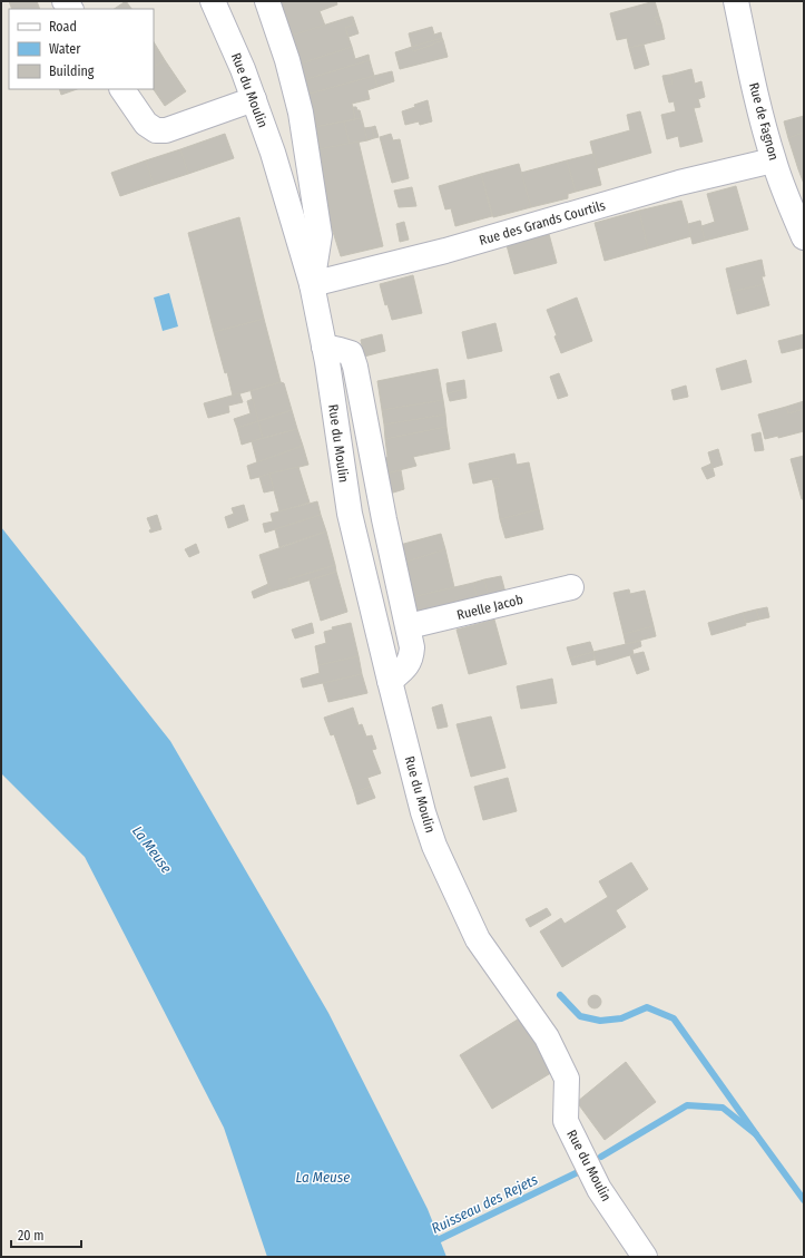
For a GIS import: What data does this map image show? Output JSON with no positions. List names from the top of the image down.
{
  "streets": {
    "street": [
      "Rue du Moulin",
      "Rue de Fagnon",
      "Rue des Grands Courtils",
      "Ruelle Jacob"
    ]
  },
  "crossings": [
    ["Rue du Moulin", "Rue des Grands Courtils"],
    ["Rue de Fagnon", "Rue des Grands Courtils"]
  ],
  "water": ["La Meuse", "Ruisseau des Rejets"],
  "legend": ["Road", "Water", "Building"],
  "scale_bar": "20 m"
}
